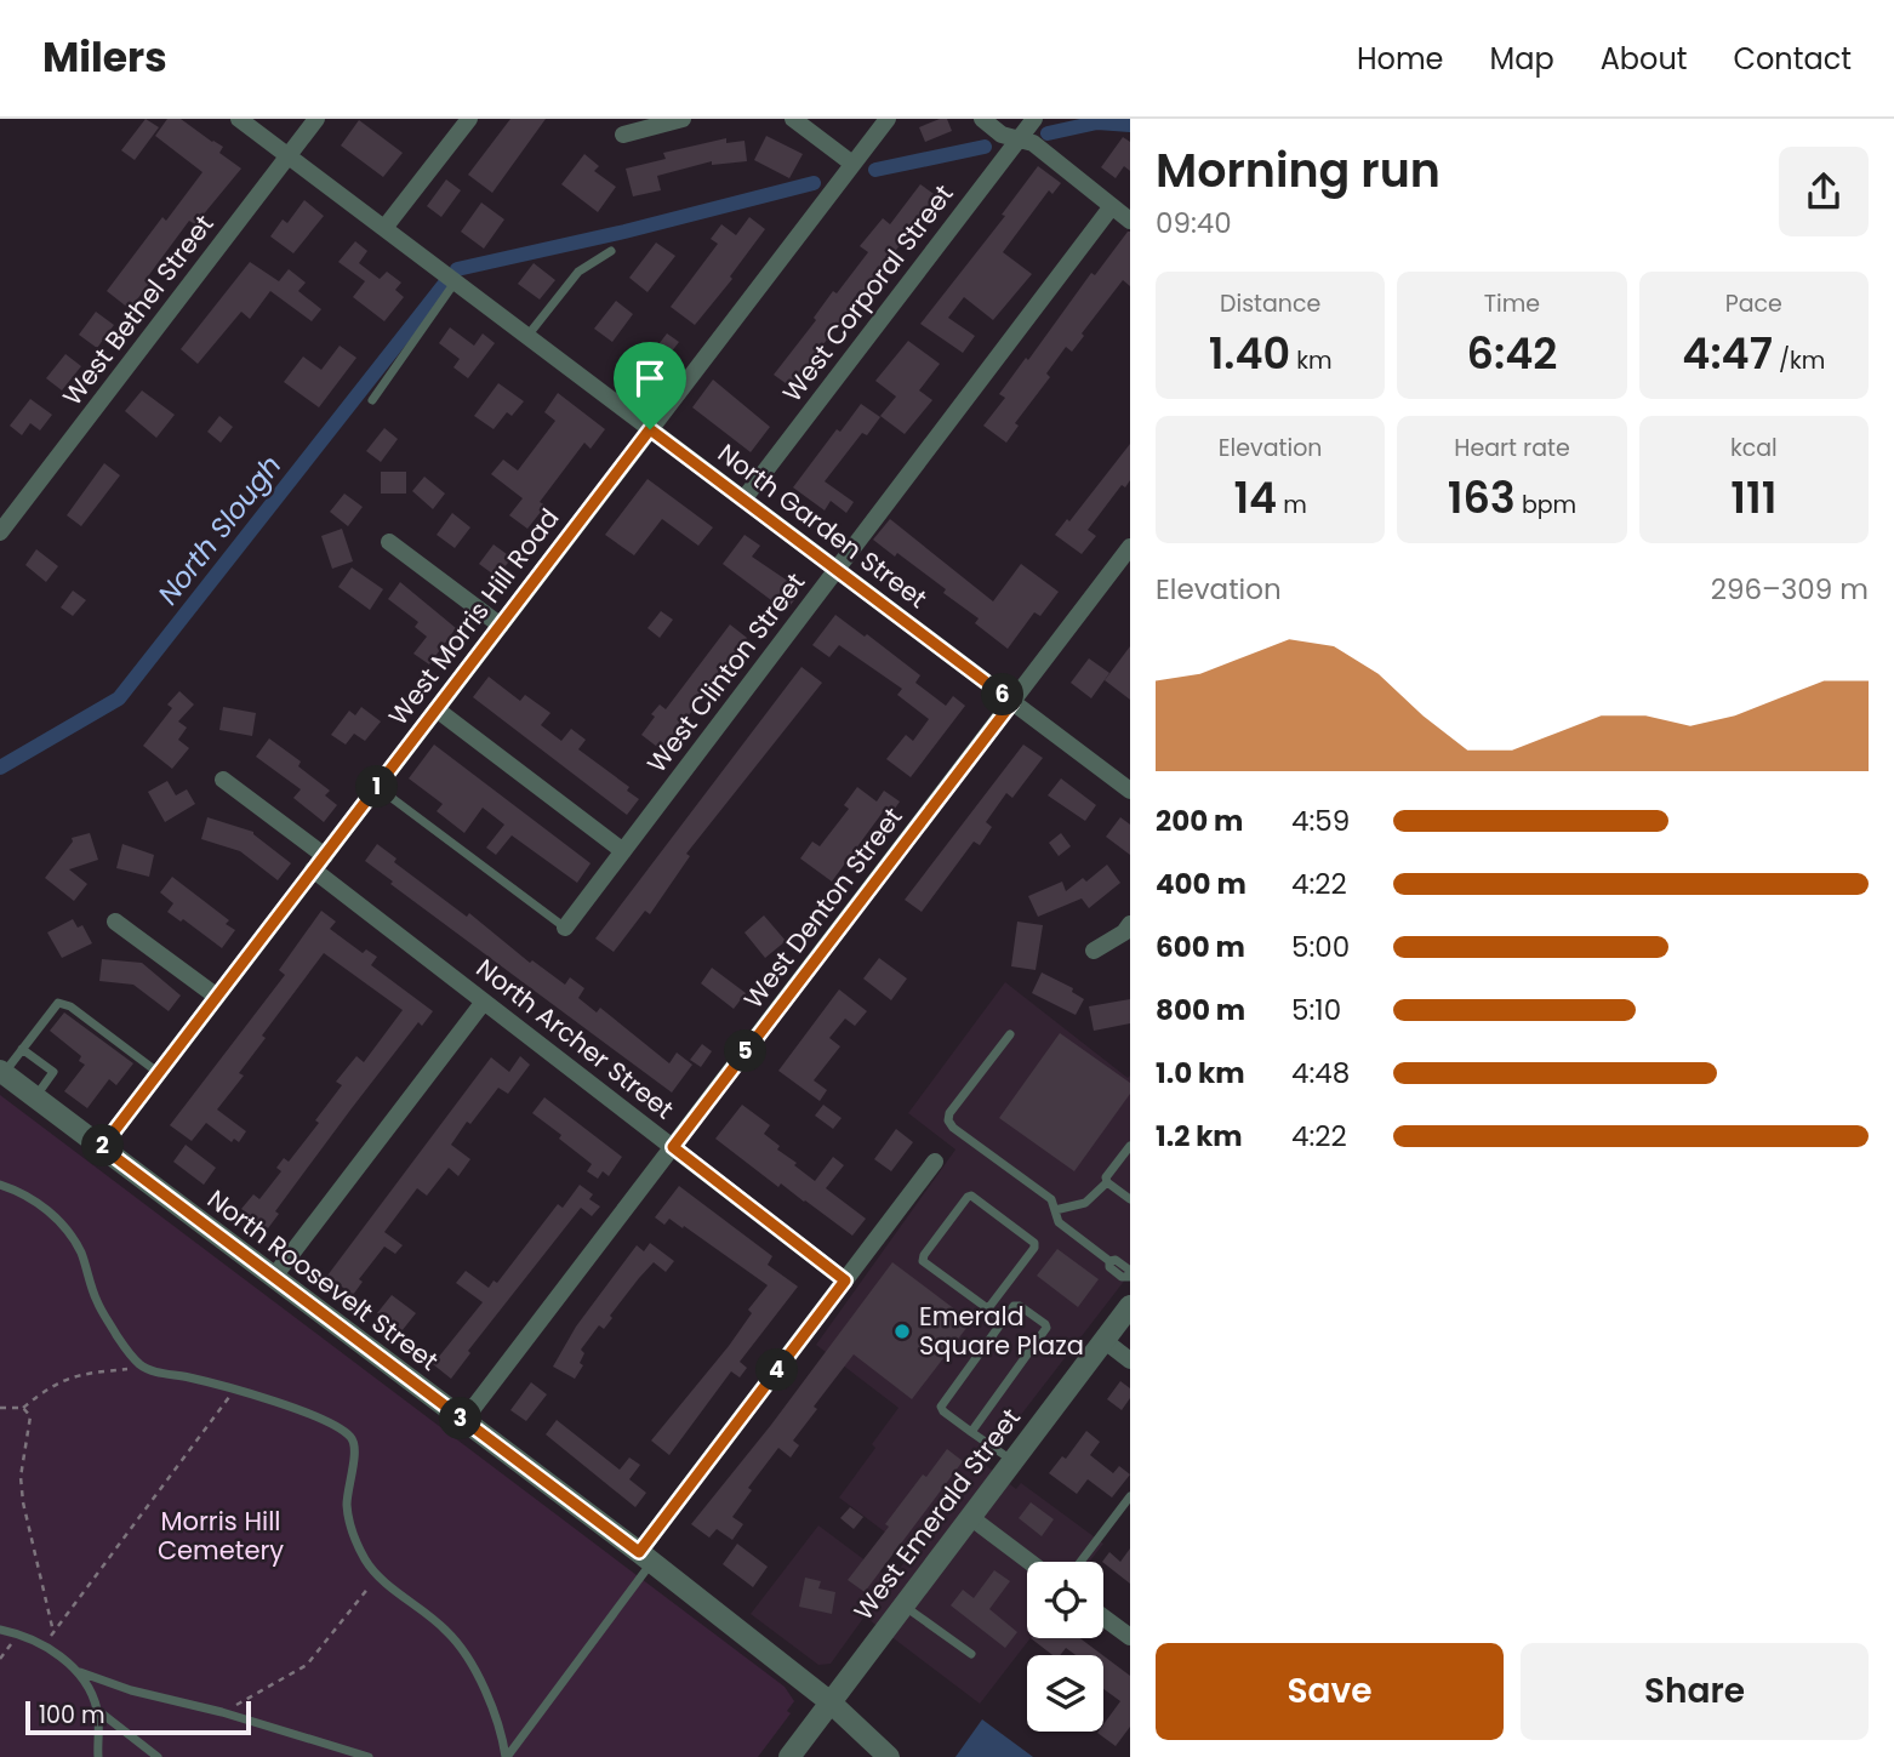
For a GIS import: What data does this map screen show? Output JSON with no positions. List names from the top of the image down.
{
  "streets": {
    "street": [
      "West Corporal Street",
      "West Bethel Street",
      "North Garden Street",
      "West Morris Hill Road",
      "West Clinton Street",
      "West Denton Street",
      "North Archer Street",
      "North Roosevelt Street",
      "West Emerald Street"
    ]
  },
  "crossings": [
    ["West Corporal Street", "North Garden Street"],
    ["West Bethel Street", "North Garden Street"],
    ["North Garden Street", "West Morris Hill Road"],
    ["North Garden Street", "West Clinton Street"],
    ["North Garden Street", "West Denton Street"],
    ["West Morris Hill Road", "North Archer Street"],
    ["West Morris Hill Road", "North Roosevelt Street"],
    ["West Denton Street", "North Archer Street"],
    ["West Denton Street", "North Roosevelt Street"],
    ["North Roosevelt Street", "West Emerald Street"]
  ],
  "water": ["North Slough"],
  "parks": ["Morris Hill Cemetery"],
  "places": ["Emerald Square Plaza"],
  "scale_bar": "100 m",
  "page": {
    "header": "Milers",
    "nav": [
      "Home",
      "Map",
      "About",
      "Contact"
    ],
    "heading": ["Morning run", "09:40"],
    "stats": [
      ["Distance", "1.40 km"],
      ["Time", "6:42"],
      ["Pace", "4:47 /km"],
      ["Elevation", "14 m"],
      ["Heart rate", "163 bpm"],
      ["kcal", "111"]
    ],
    "chart": ["Elevation", "296–309 m"],
    "pins": [
      "6",
      "1",
      "5",
      "2",
      "4",
      "3"
    ],
    "list": [
      {
        "name": "200 m",
        "note": "4:59"
      },
      {
        "name": "400 m",
        "note": "4:22"
      },
      {
        "name": "600 m",
        "note": "5:00"
      },
      {
        "name": "800 m",
        "note": "5:10"
      },
      {
        "name": "1.0 km",
        "note": "4:48"
      },
      {
        "name": "1.2 km",
        "note": "4:22"
      }
    ],
    "buttons": ["Save", "Share"],
    "scale": "100 m"
  }
}
